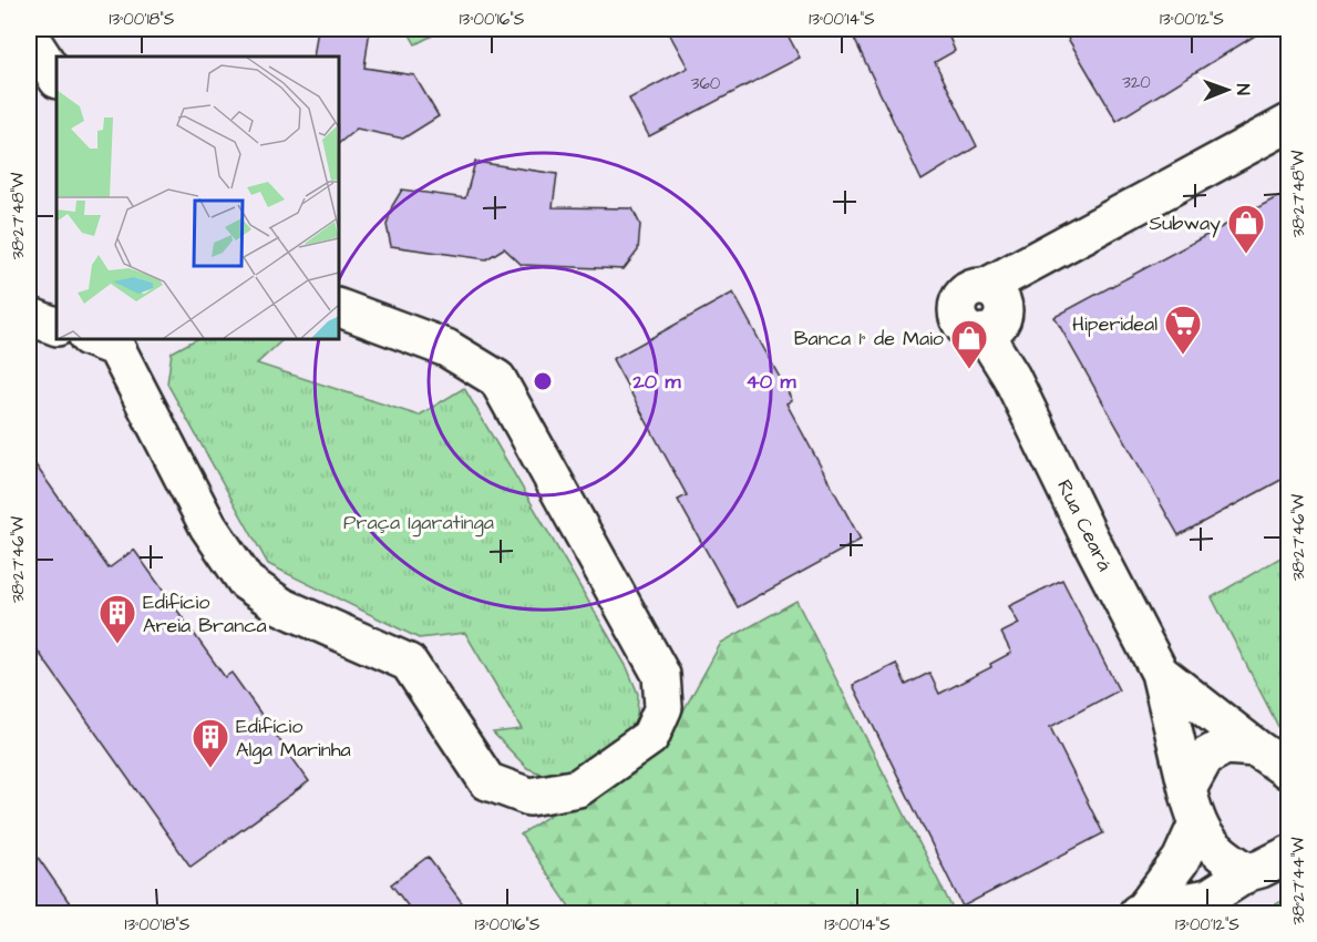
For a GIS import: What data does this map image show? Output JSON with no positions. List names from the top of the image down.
{
  "streets": {
    "street": ["Rua Ceará"]
  },
  "parks": ["Praça Igaratinga"],
  "places": {
    "shop": ["Subway", "Banca 1° de Maio"],
    "supermarket": ["Hiperideal"],
    "building": ["Edifício Areia Branca", "Edifício Alga Marinha"]
  },
  "house_numbers": ["320", "360"],
  "north": "right",
  "coordinates": [
    "13°00'18\"S",
    "13°00'16\"S",
    "13°00'14\"S",
    "13°00'12\"S",
    "38°27'48\"W",
    "38°27'46\"W",
    "38°27'44\"W"
  ],
  "rings": ["20 m", "40 m"]
}
